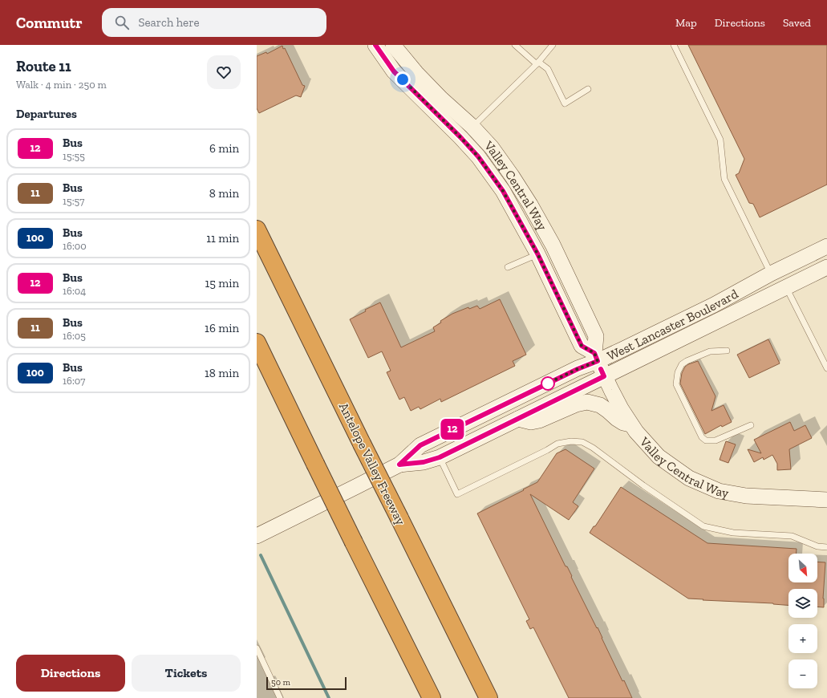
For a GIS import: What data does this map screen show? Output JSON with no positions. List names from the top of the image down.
{
  "streets": {
    "highway": ["Antelope Valley Freeway"],
    "street": ["Valley Central Way", "West Lancaster Boulevard"]
  },
  "crossings": [
    ["Valley Central Way", "West Lancaster Boulevard"]
  ],
  "lines": ["bus line 12"],
  "scale_bar": "50 m",
  "north": "bottom right",
  "page": {
    "header": "Commutr",
    "search": "Search here",
    "nav": ["Map", "Directions", "Saved"],
    "heading": [
      ["Route 11", "Walk · 4 min · 250 m"],
      "Departures"
    ],
    "on_map": "12",
    "list": [
      {
        "mark": "12",
        "name": "Bus",
        "note": "15:55",
        "value": "6 min"
      },
      {
        "mark": "11",
        "name": "Bus",
        "note": "15:57",
        "value": "8 min"
      },
      {
        "mark": "100",
        "name": "Bus",
        "note": "16:00",
        "value": "11 min"
      },
      {
        "mark": "12",
        "name": "Bus",
        "note": "16:04",
        "value": "15 min"
      },
      {
        "mark": "11",
        "name": "Bus",
        "note": "16:05",
        "value": "16 min"
      },
      {
        "mark": "100",
        "name": "Bus",
        "note": "16:07",
        "value": "18 min"
      }
    ],
    "map_buttons": ["+", "−"],
    "buttons": ["Directions", "Tickets"],
    "scale": "50 m"
  }
}
